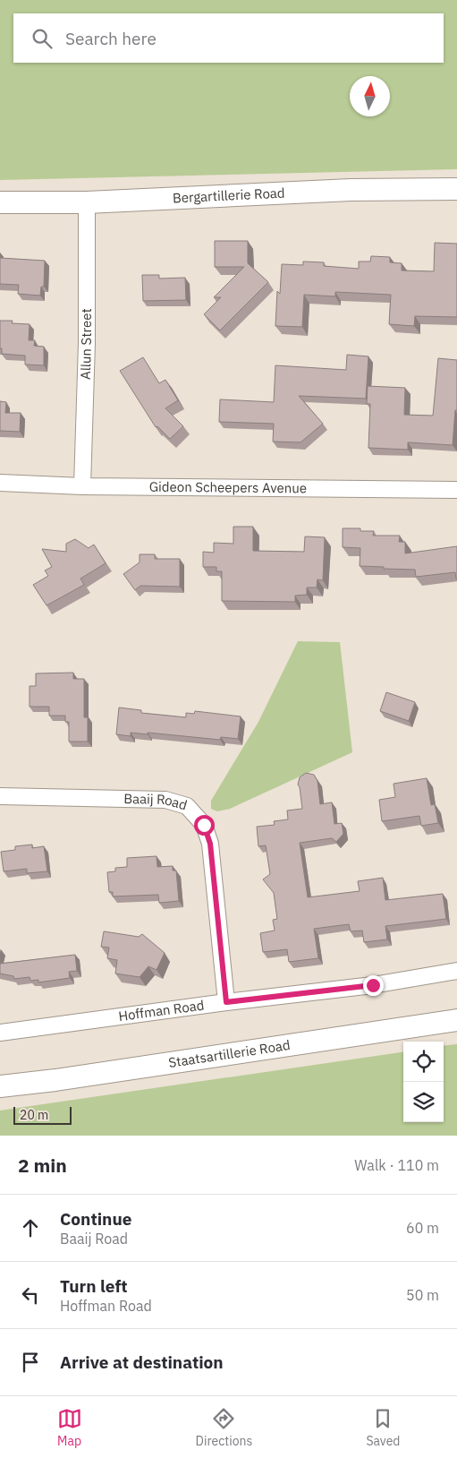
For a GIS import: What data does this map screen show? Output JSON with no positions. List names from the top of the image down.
{
  "streets": {
    "street": [
      "Bergartillerie Road",
      "Allun Street",
      "Gideon Scheepers Avenue",
      "Baaij Road",
      "Hoffman Road",
      "Staatsartillerie Road"
    ]
  },
  "crossings": [
    ["Bergartillerie Road", "Allun Street"],
    ["Allun Street", "Gideon Scheepers Avenue"],
    ["Baaij Road", "Hoffman Road"]
  ],
  "scale_bar": "20 m",
  "north": "top",
  "page": {
    "search": "Search here",
    "scale": "20 m",
    "heading": ["2 min", "Walk · 110 m"],
    "list": [
      ["Continue", "Baaij Road", "60 m"],
      ["Turn left", "Hoffman Road", "50 m"],
      "Arrive at destination"
    ],
    "nav": ["Map", "Directions", "Saved"]
  }
}
